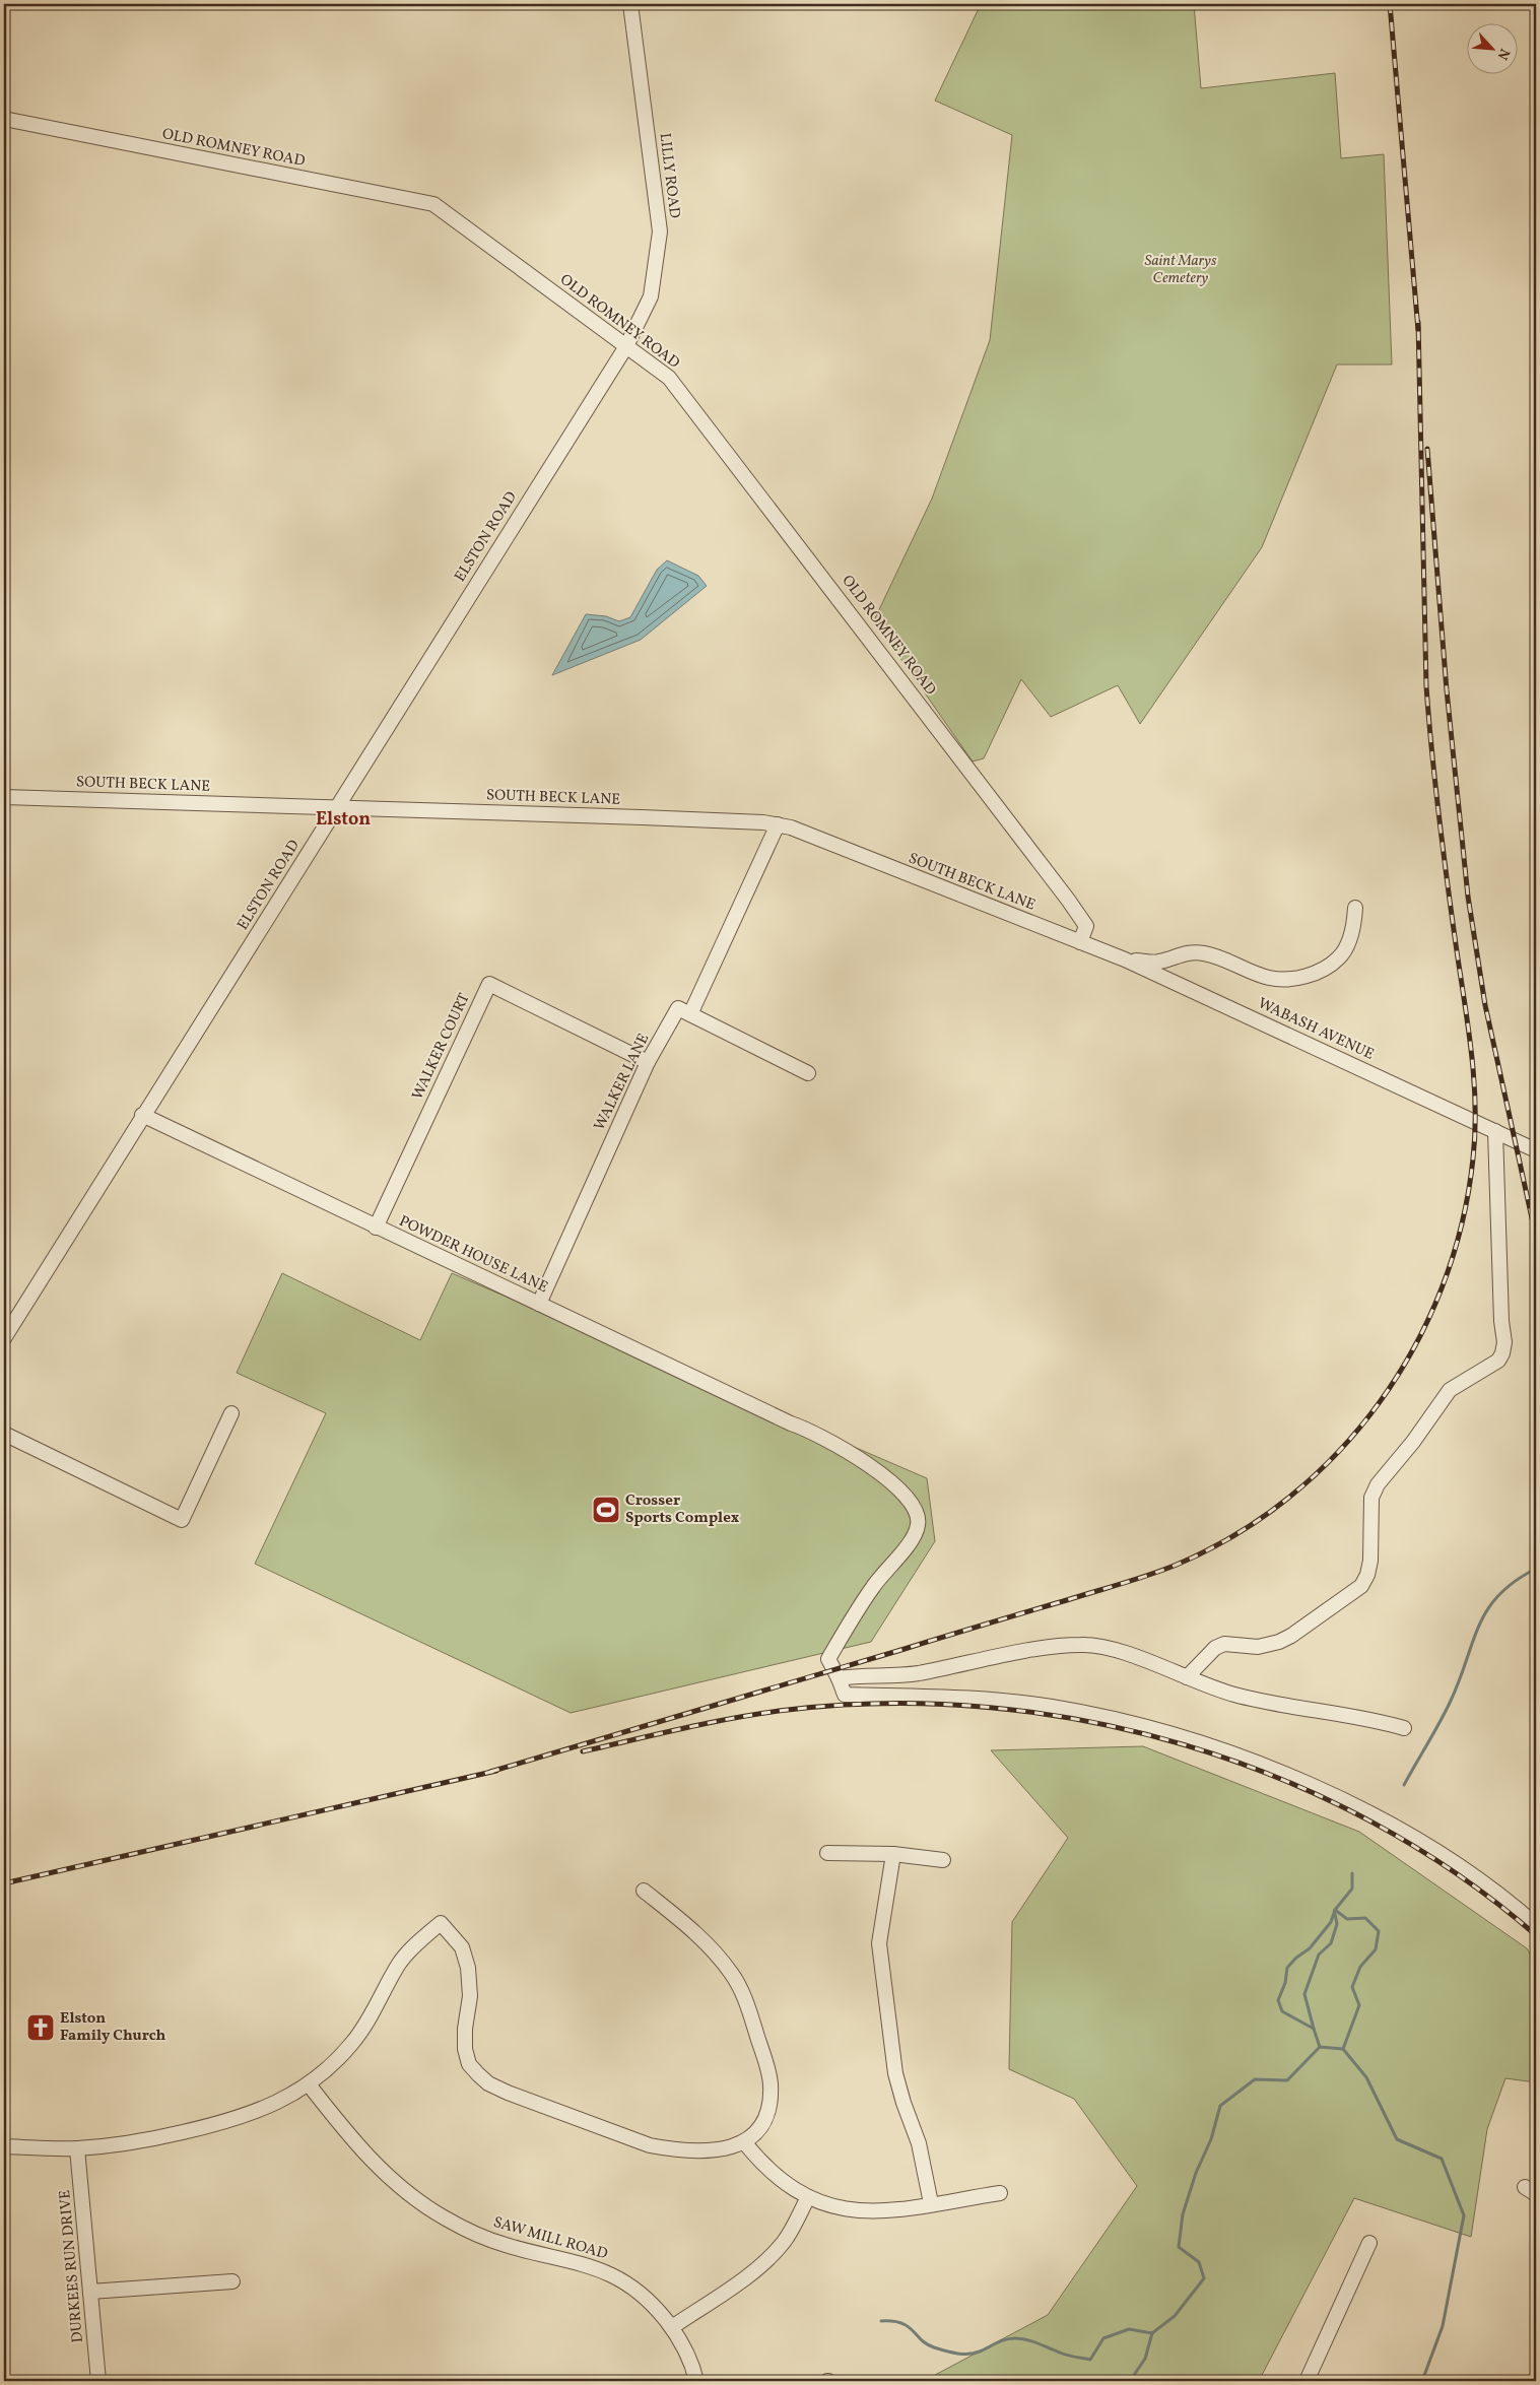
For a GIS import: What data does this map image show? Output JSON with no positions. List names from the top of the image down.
{
  "streets": {
    "street": [
      "OLD ROMNEY ROAD",
      "LILLY ROAD",
      "ELSTON ROAD",
      "SOUTH BECK LANE",
      "WABASH AVENUE",
      "WALKER COURT",
      "WALKER LANE",
      "POWDER HOUSE LANE",
      "SAW MILL ROAD",
      "DURKEES RUN DRIVE"
    ]
  },
  "crossings": [
    ["OLD ROMNEY ROAD", "LILLY ROAD"],
    ["OLD ROMNEY ROAD", "ELSTON ROAD"],
    ["OLD ROMNEY ROAD", "SOUTH BECK LANE"],
    ["OLD ROMNEY ROAD", "WABASH AVENUE"],
    ["LILLY ROAD", "ELSTON ROAD"],
    ["ELSTON ROAD", "SOUTH BECK LANE"],
    ["ELSTON ROAD", "POWDER HOUSE LANE"],
    ["SOUTH BECK LANE", "WABASH AVENUE"],
    ["WALKER COURT", "WALKER LANE"],
    ["WALKER COURT", "POWDER HOUSE LANE"],
    ["WALKER LANE", "POWDER HOUSE LANE"]
  ],
  "districts": ["Elston"],
  "parks": ["Saint Marys Cemetery"],
  "places": {
    "sports": ["Crosser Sports Complex"],
    "church": ["Elston Family Church"]
  },
  "north": "bottom right"
}
